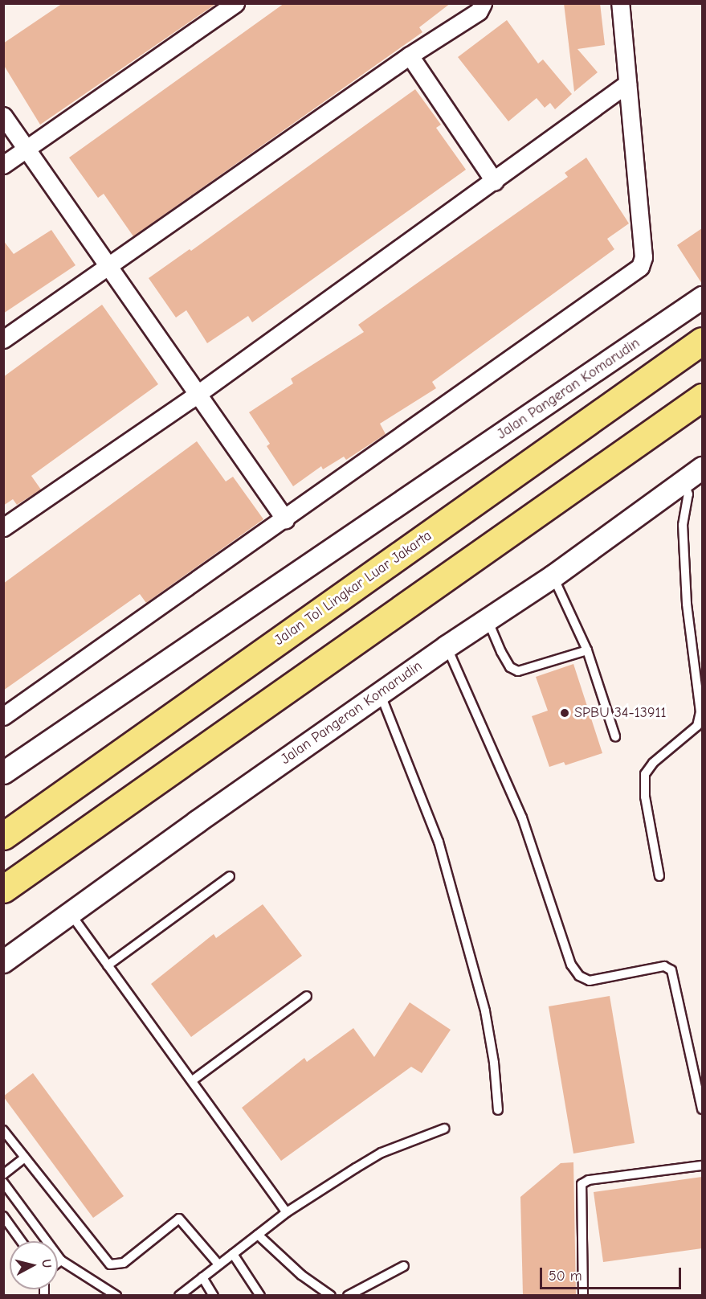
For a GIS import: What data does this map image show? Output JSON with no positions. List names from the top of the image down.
{
  "streets": {
    "highway": ["Jalan Tol Lingkar Luar Jakarta"],
    "street": ["Jalan Pangeran Komarudin"]
  },
  "places": ["SPBU 34-13911"],
  "scale_bar": "50 m",
  "north": "right"
}
